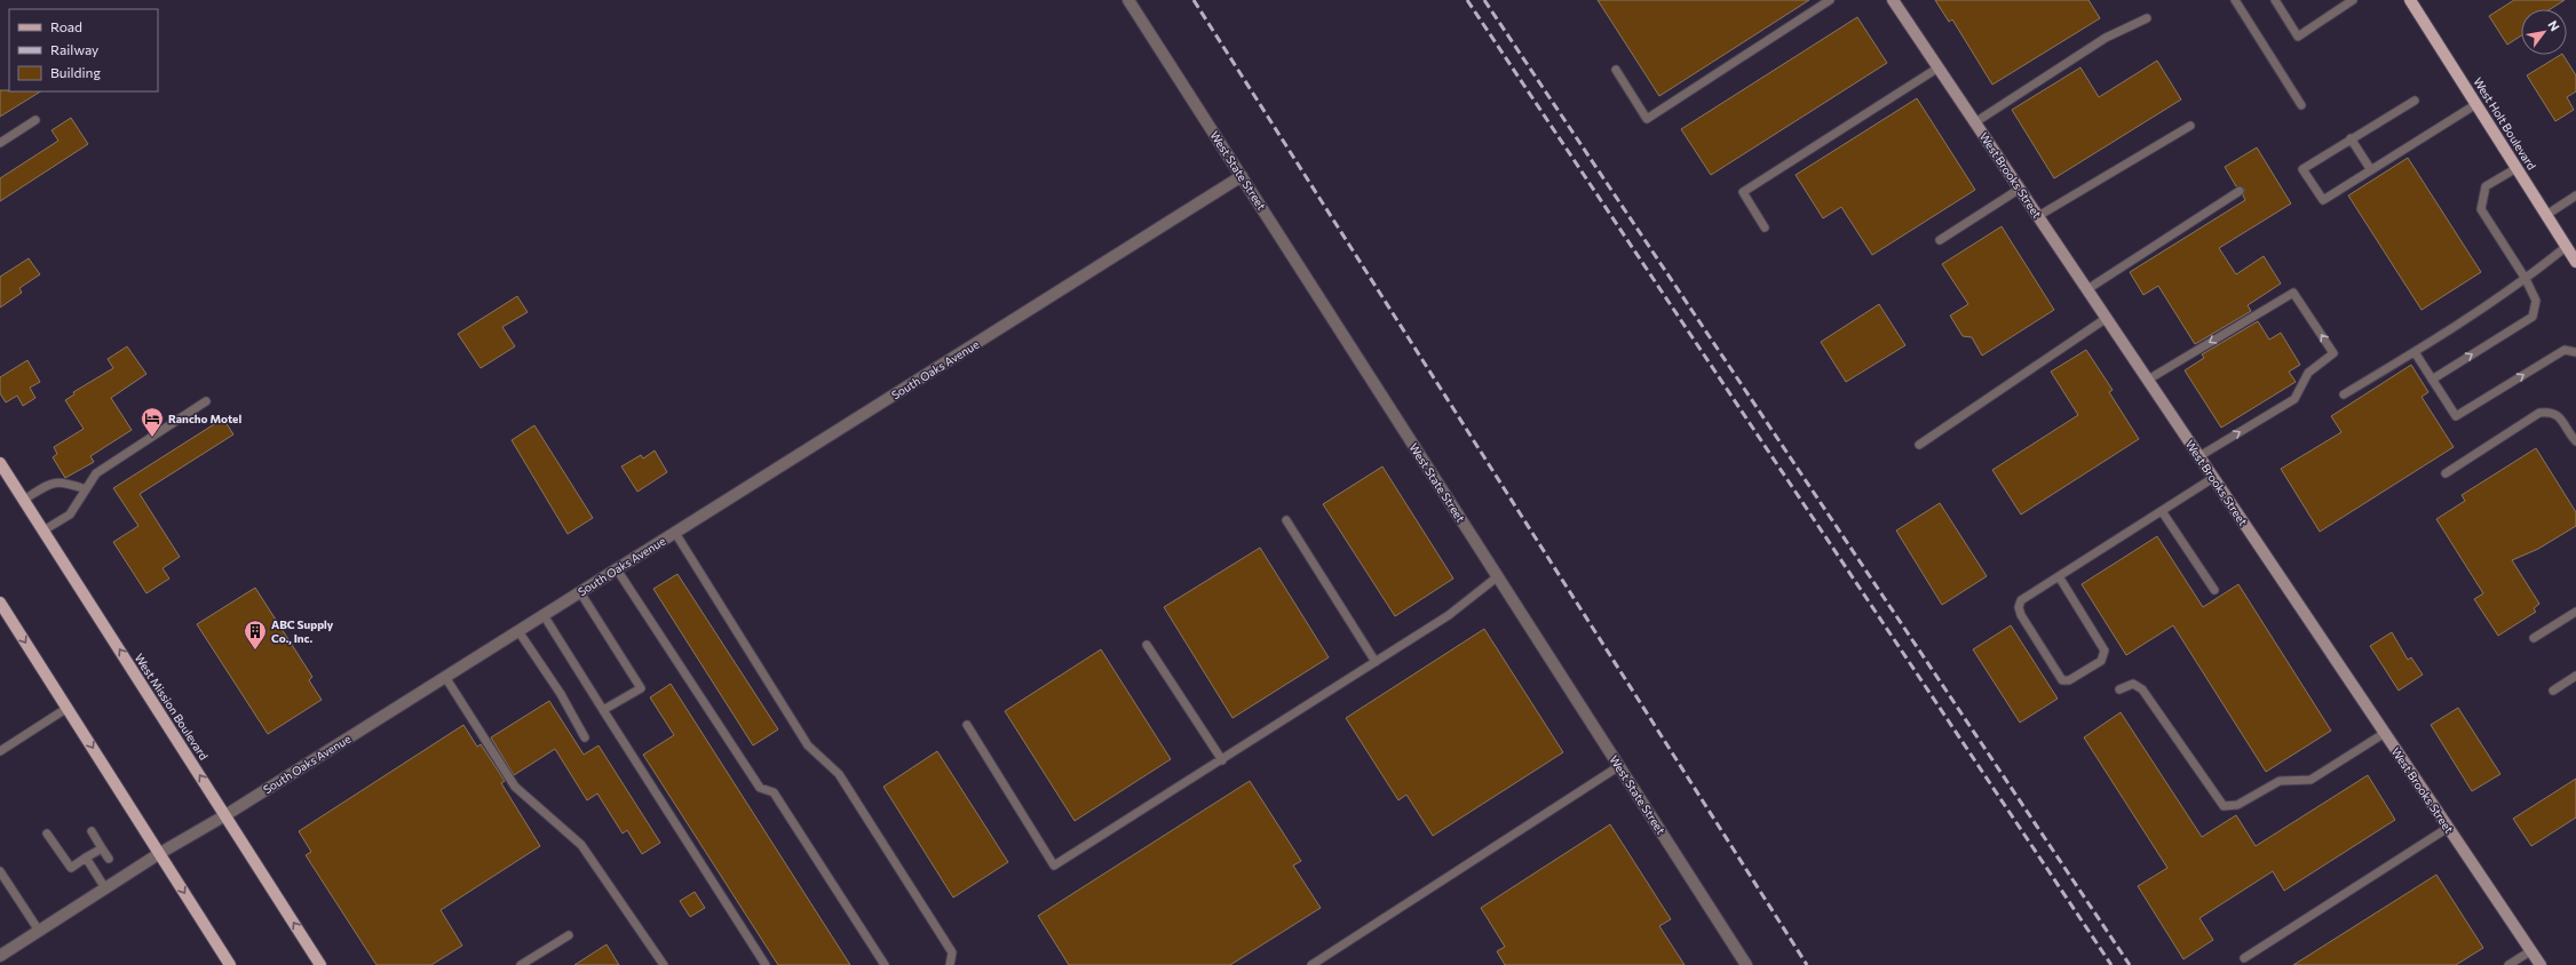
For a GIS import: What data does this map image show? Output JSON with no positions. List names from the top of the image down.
{
  "streets": {
    "main road": ["West Holt Boulevard", "West Mission Boulevard"],
    "street": ["West State Street", "West Brooks Street", "South Oaks Avenue"]
  },
  "crossings": [
    ["West State Street", "South Oaks Avenue"],
    ["South Oaks Avenue", "West Mission Boulevard"]
  ],
  "places": {
    "hotel": ["Rancho Motel"],
    "building": ["ABC Supply Co., Inc."]
  },
  "legend": ["Road", "Railway", "Building"],
  "north": "top right"
}
